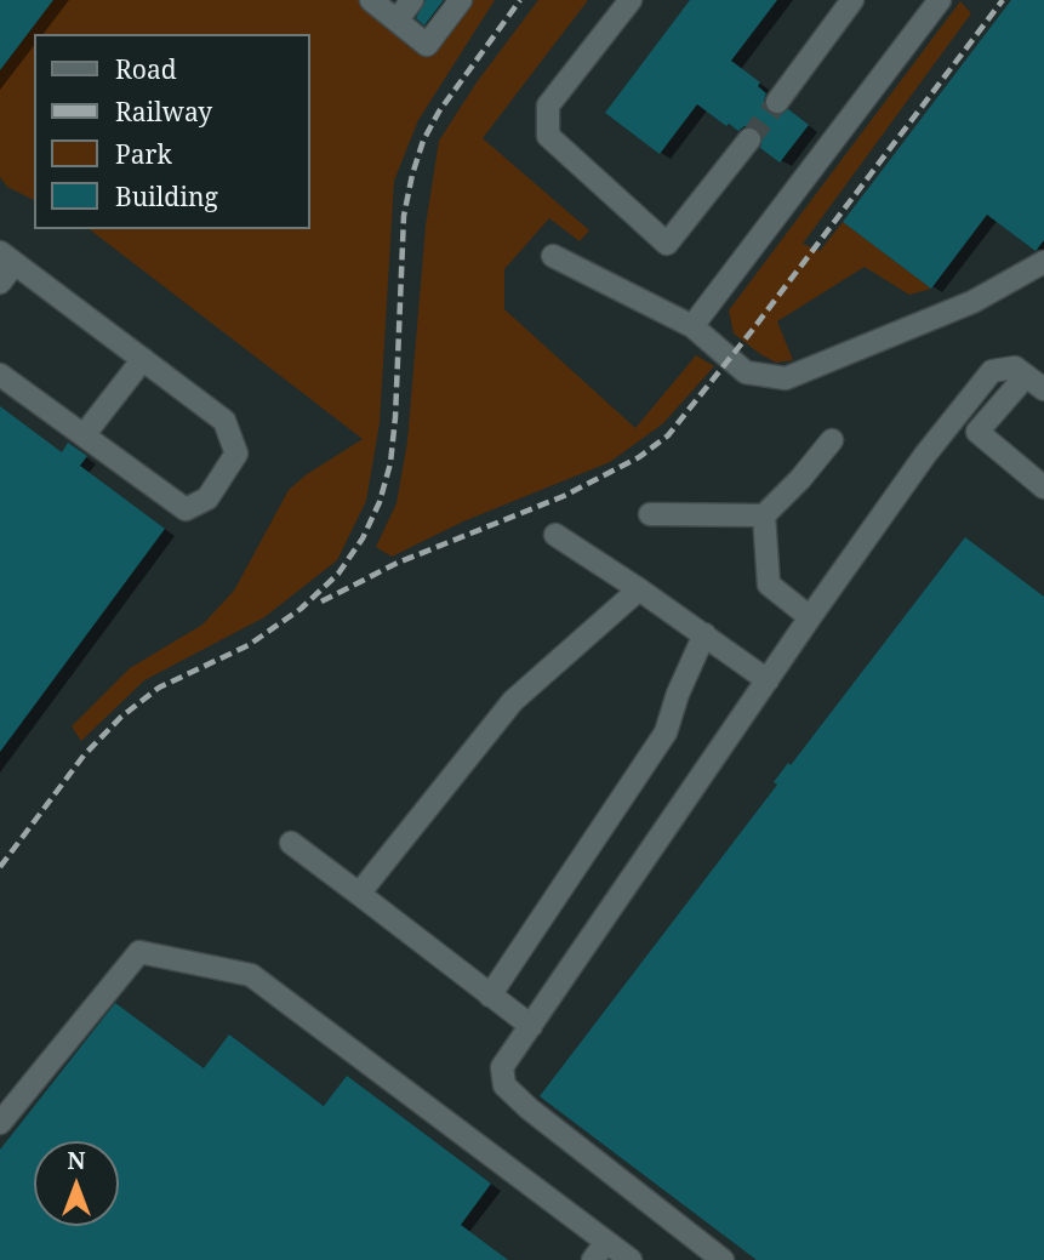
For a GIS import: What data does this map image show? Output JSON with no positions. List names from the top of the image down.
{
  "legend": [
    "Road",
    "Railway",
    "Park",
    "Building"
  ],
  "north": "top"
}
